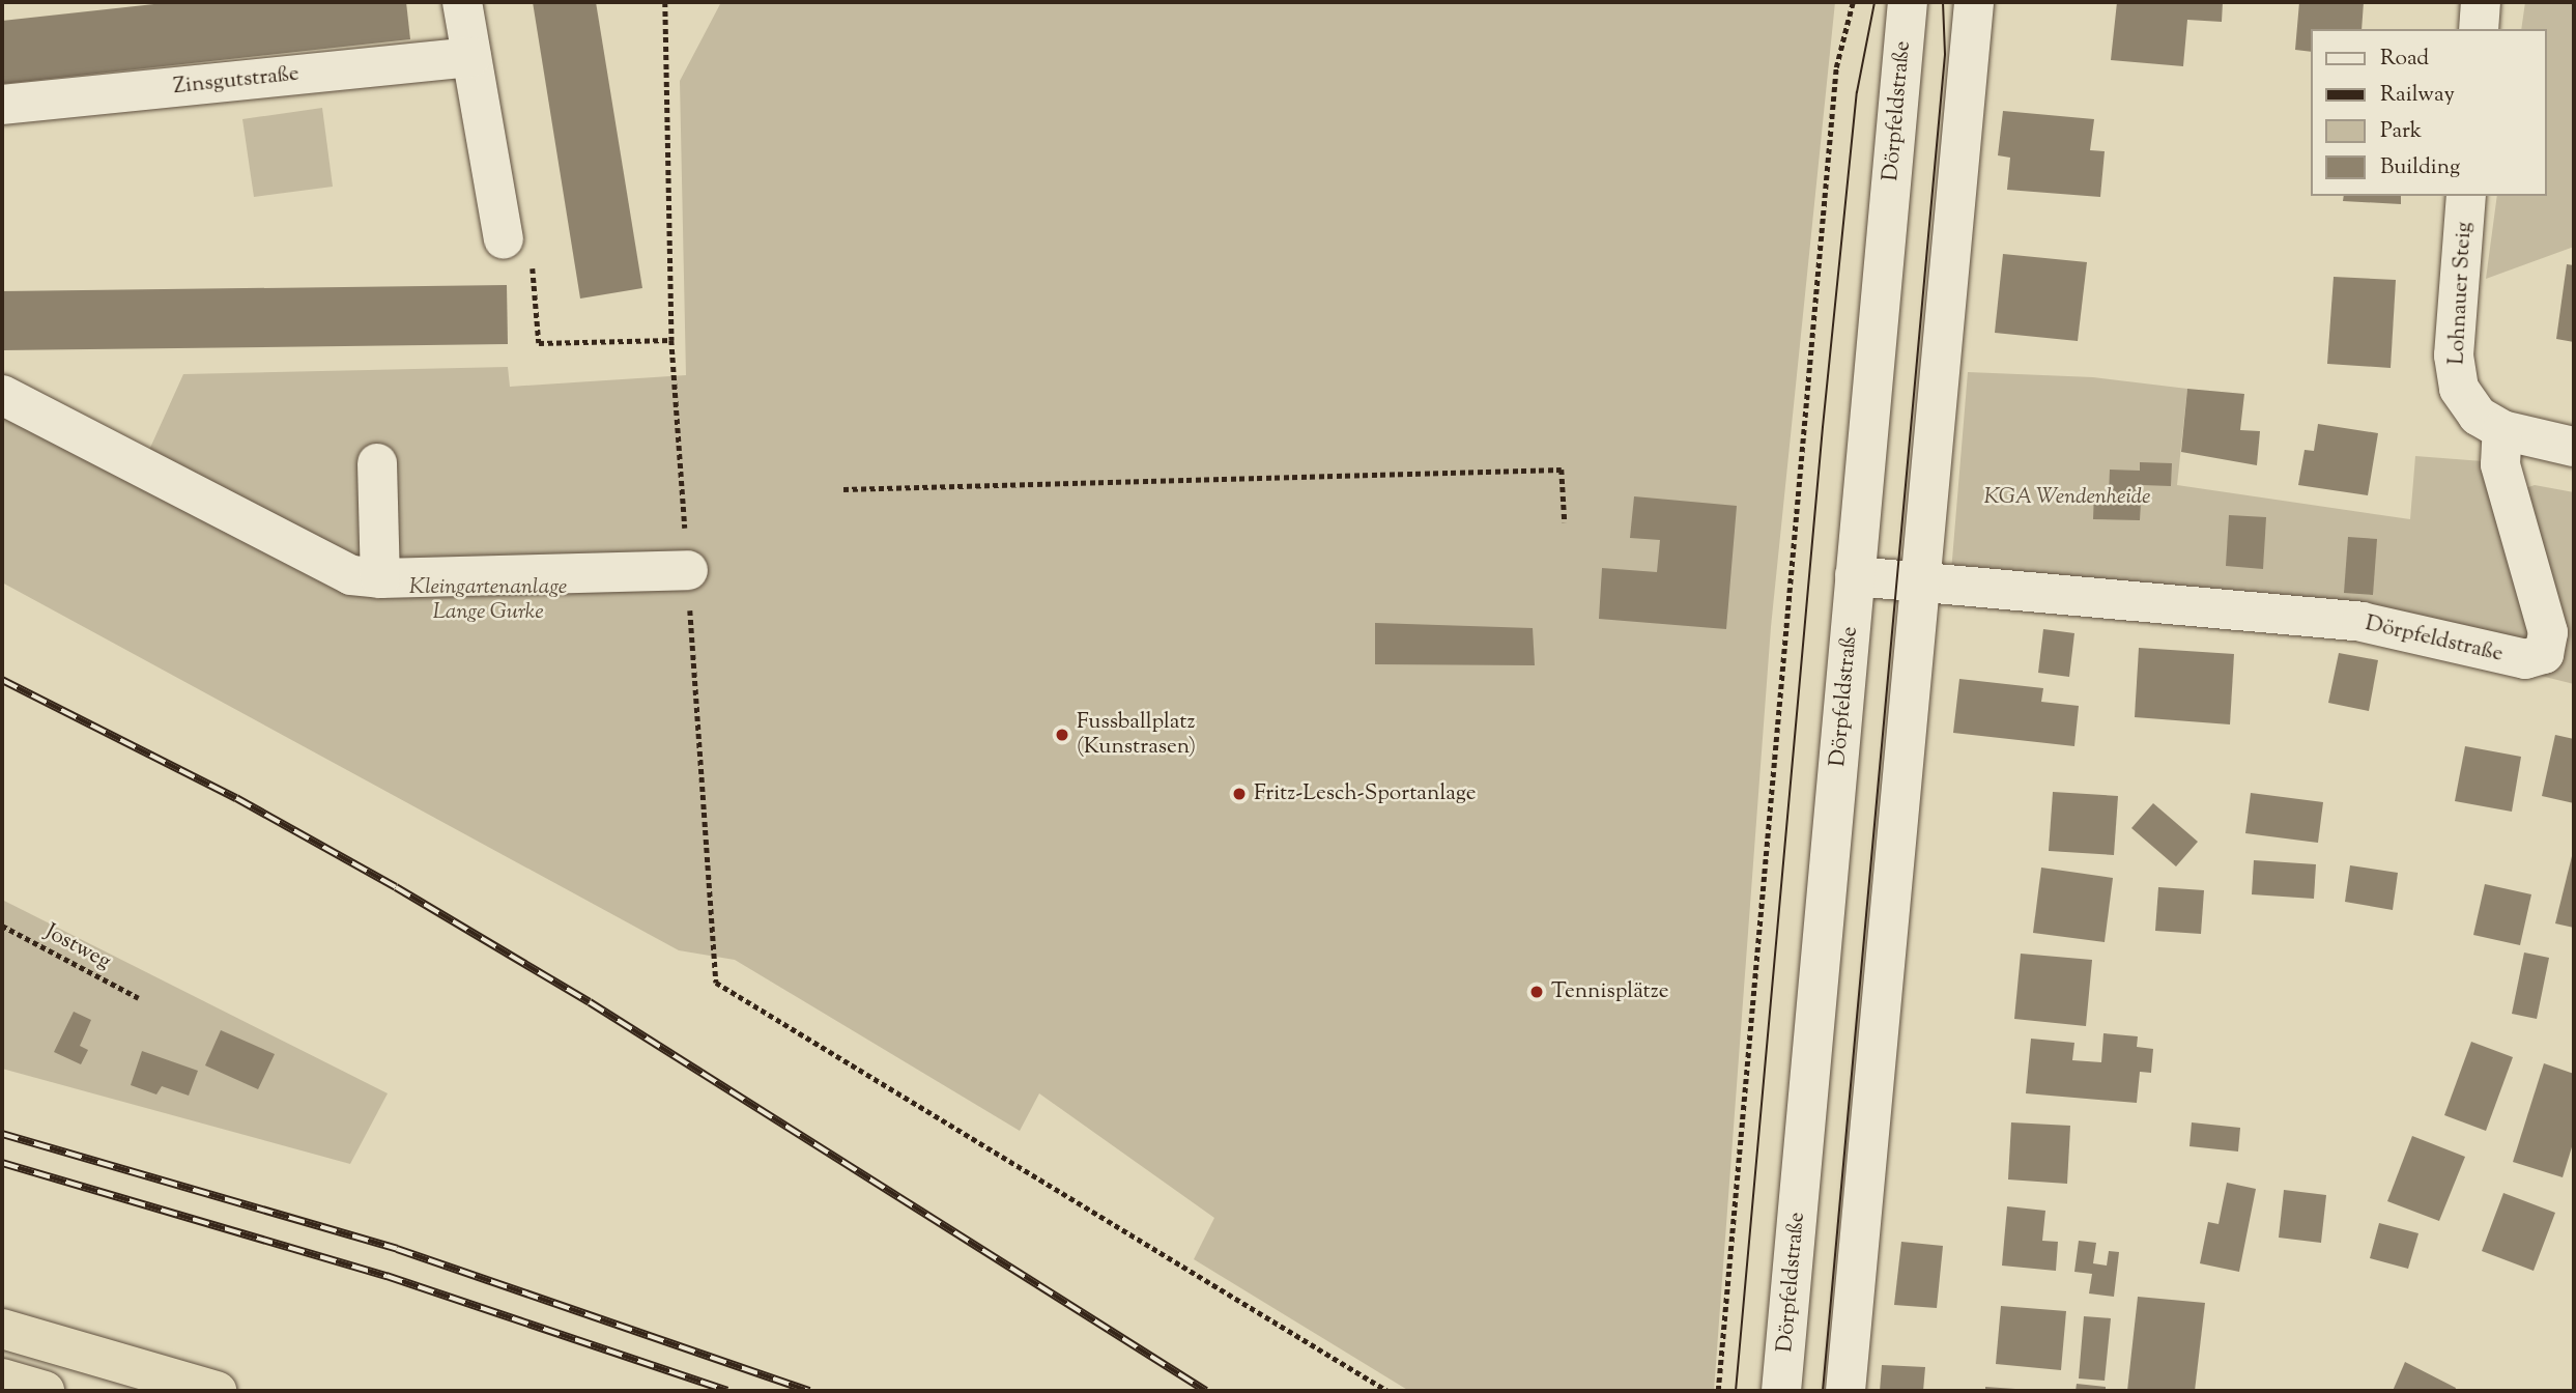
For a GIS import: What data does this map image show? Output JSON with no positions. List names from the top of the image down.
{
  "streets": {
    "street": ["Zinsgutstraße", "Dörpfeldstraße", "Lohnauer Steig"],
    "path": ["Jostweg"]
  },
  "crossings": [
    ["Dörpfeldstraße", "Lohnauer Steig"]
  ],
  "parks": ["KGA Wendenheide", "Kleingartenanlage Lange Gurke"],
  "places": ["Fussballplatz (Kunstrasen)", "Fritz-Lesch-Sportanlage", "Tennisplätze"],
  "legend": [
    "Road",
    "Railway",
    "Park",
    "Building"
  ]
}
